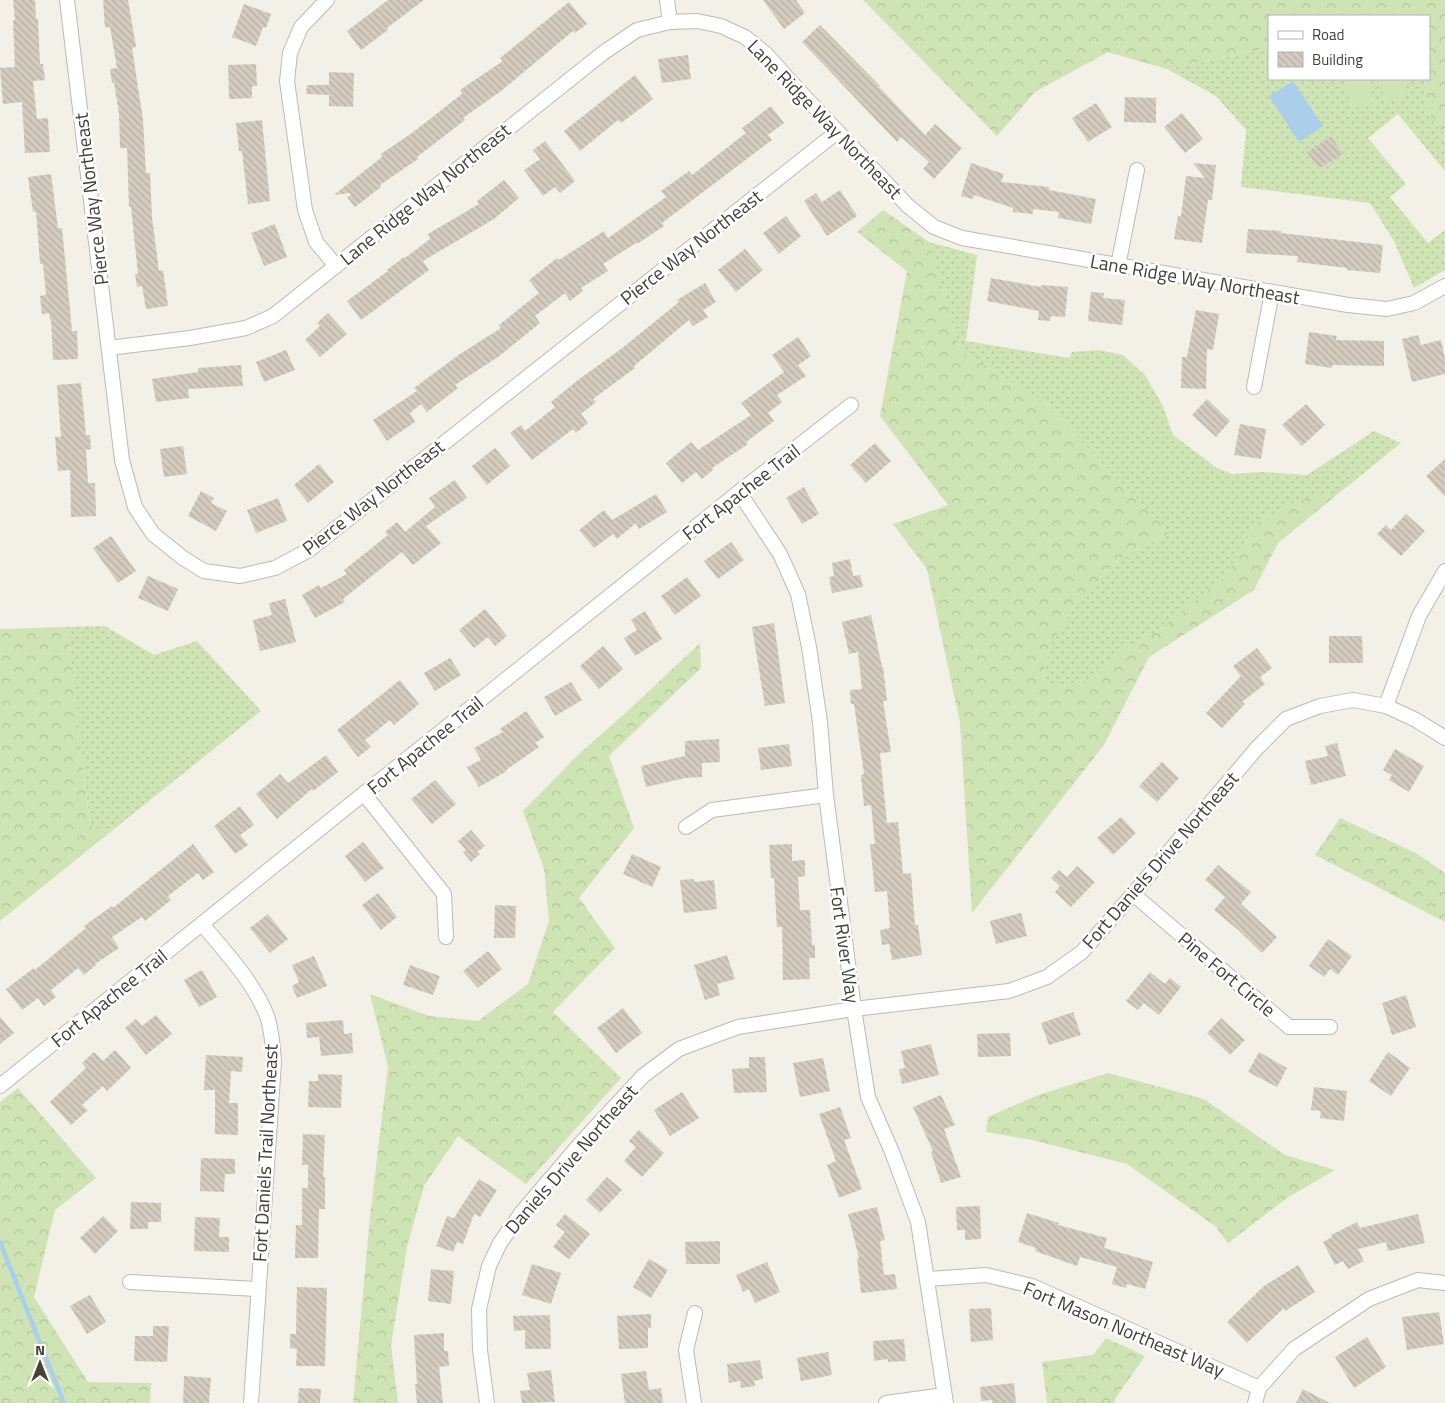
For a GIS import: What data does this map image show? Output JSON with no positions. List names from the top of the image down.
{
  "streets": {
    "street": [
      "Lane Ridge Way Northeast",
      "Pierce Way Northeast",
      "Fort Apachee Trail",
      "Fort Daniels Drive Northeast",
      "Fort River Way",
      "Pine Fort Circle",
      "Fort Daniels Trail Northeast",
      "Daniels Drive Northeast",
      "Fort Mason Northeast Way"
    ]
  },
  "crossings": [
    ["Lane Ridge Way Northeast", "Pierce Way Northeast"],
    ["Fort Apachee Trail", "Fort River Way"],
    ["Fort Apachee Trail", "Fort Daniels Trail Northeast"],
    ["Fort Daniels Drive Northeast", "Fort River Way"],
    ["Fort Daniels Drive Northeast", "Pine Fort Circle"],
    ["Fort Daniels Drive Northeast", "Daniels Drive Northeast"],
    ["Fort River Way", "Fort Mason Northeast Way"]
  ],
  "legend": ["Road", "Building"],
  "north": "top"
}
